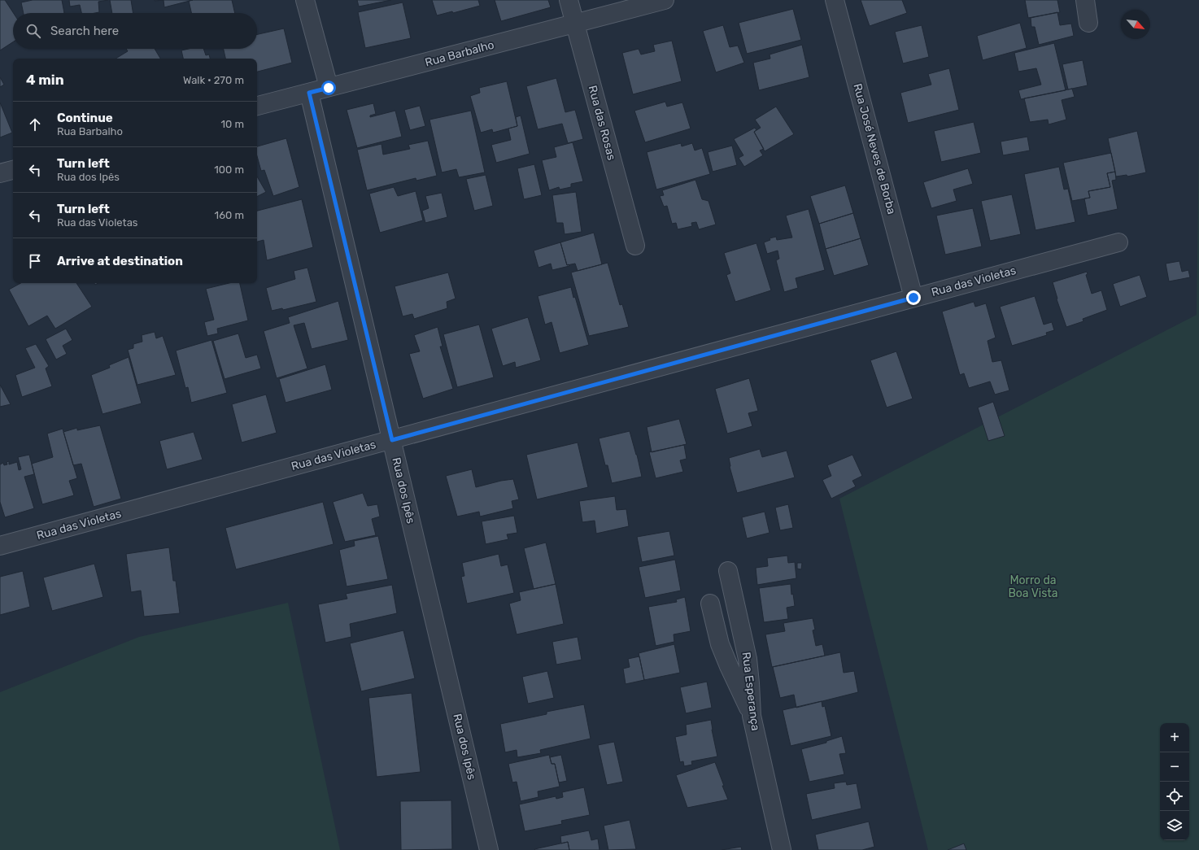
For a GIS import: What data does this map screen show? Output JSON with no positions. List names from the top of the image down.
{
  "streets": {
    "street": [
      "Rua Barbalho",
      "Rua das Rosas",
      "Rua José Neves de Borba",
      "Rua das Violetas",
      "Rua dos Ipês",
      "Rua Esperança"
    ]
  },
  "crossings": [
    ["Rua Barbalho", "Rua das Rosas"],
    ["Rua Barbalho", "Rua dos Ipês"],
    ["Rua José Neves de Borba", "Rua das Violetas"],
    ["Rua das Violetas", "Rua dos Ipês"]
  ],
  "parks": ["Morro da Boa Vista"],
  "north": "bottom right",
  "page": {
    "search": "Search here",
    "heading": ["4 min", "Walk · 270 m"],
    "list": [
      ["Continue", "Rua Barbalho", "10 m"],
      ["Turn left", "Rua dos Ipês", "100 m"],
      ["Turn left", "Rua das Violetas", "160 m"],
      "Arrive at destination"
    ],
    "map_buttons": ["+", "−"]
  }
}
